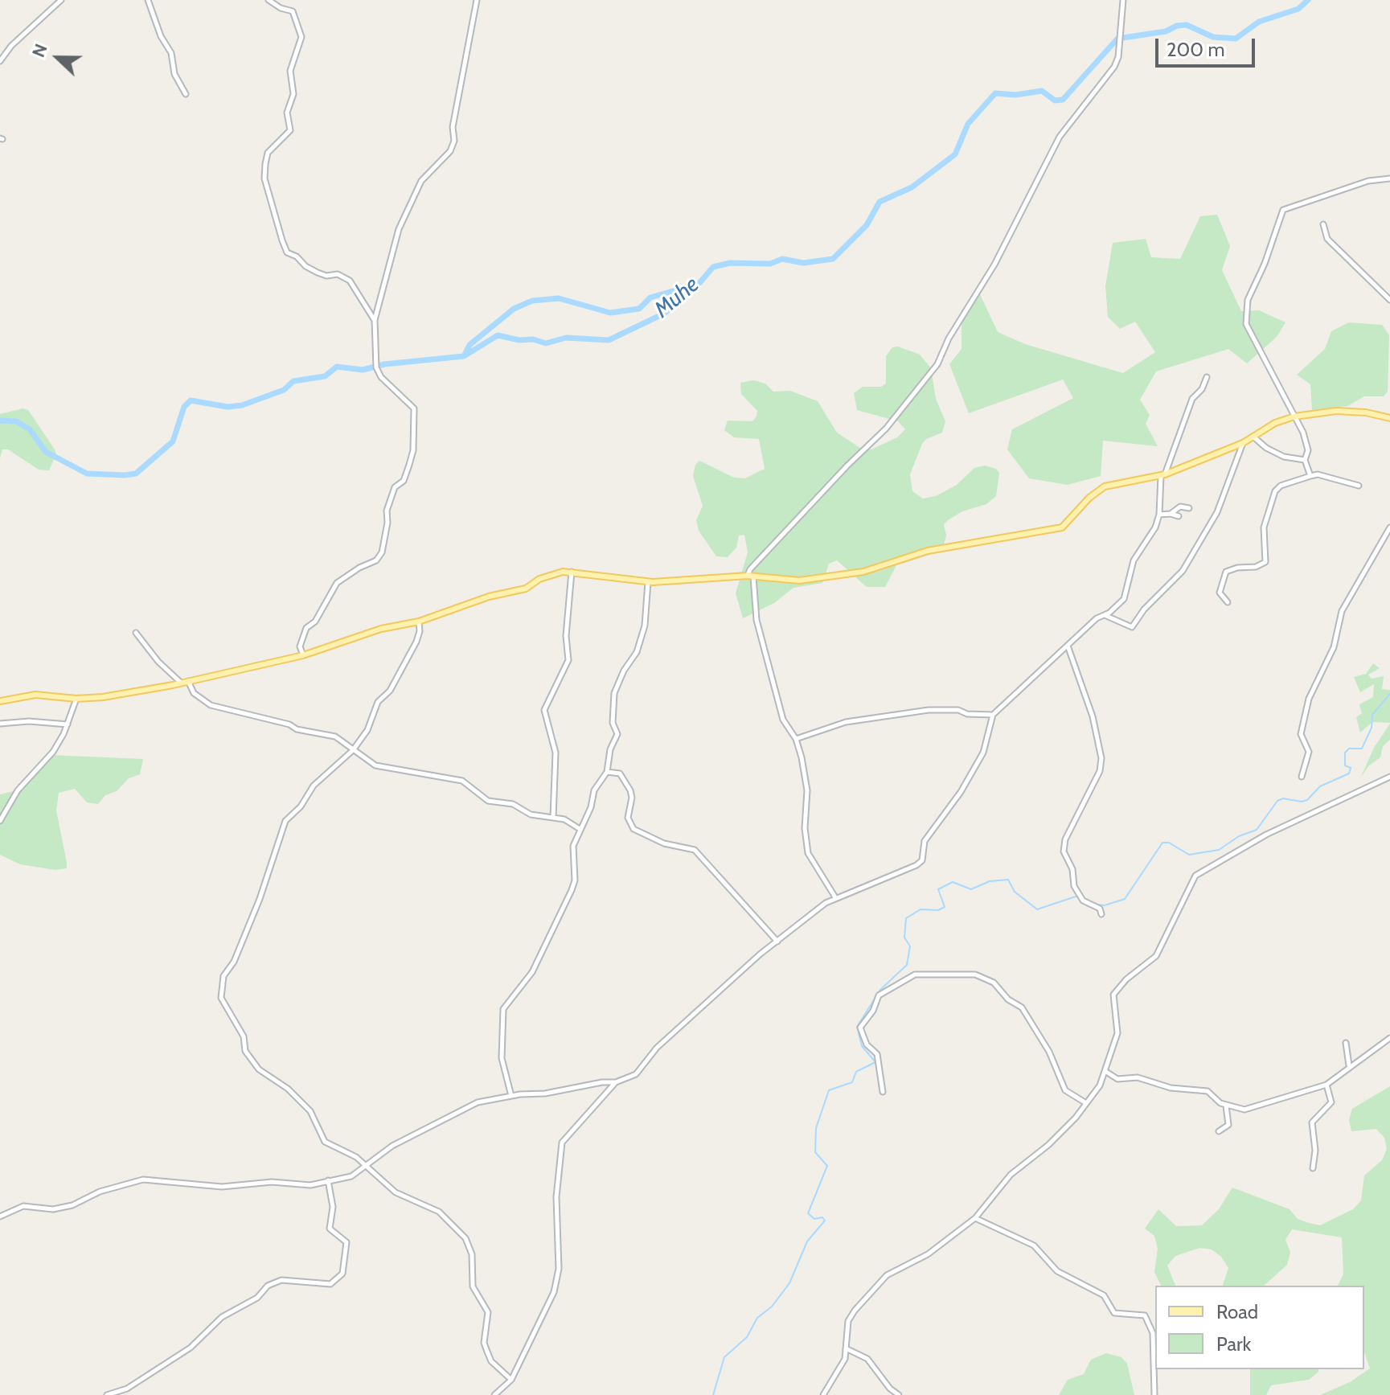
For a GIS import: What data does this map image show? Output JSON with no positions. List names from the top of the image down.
{
  "water": ["Muhe"],
  "legend": ["Road", "Park"],
  "scale_bar": "200 m",
  "north": "left"
}
